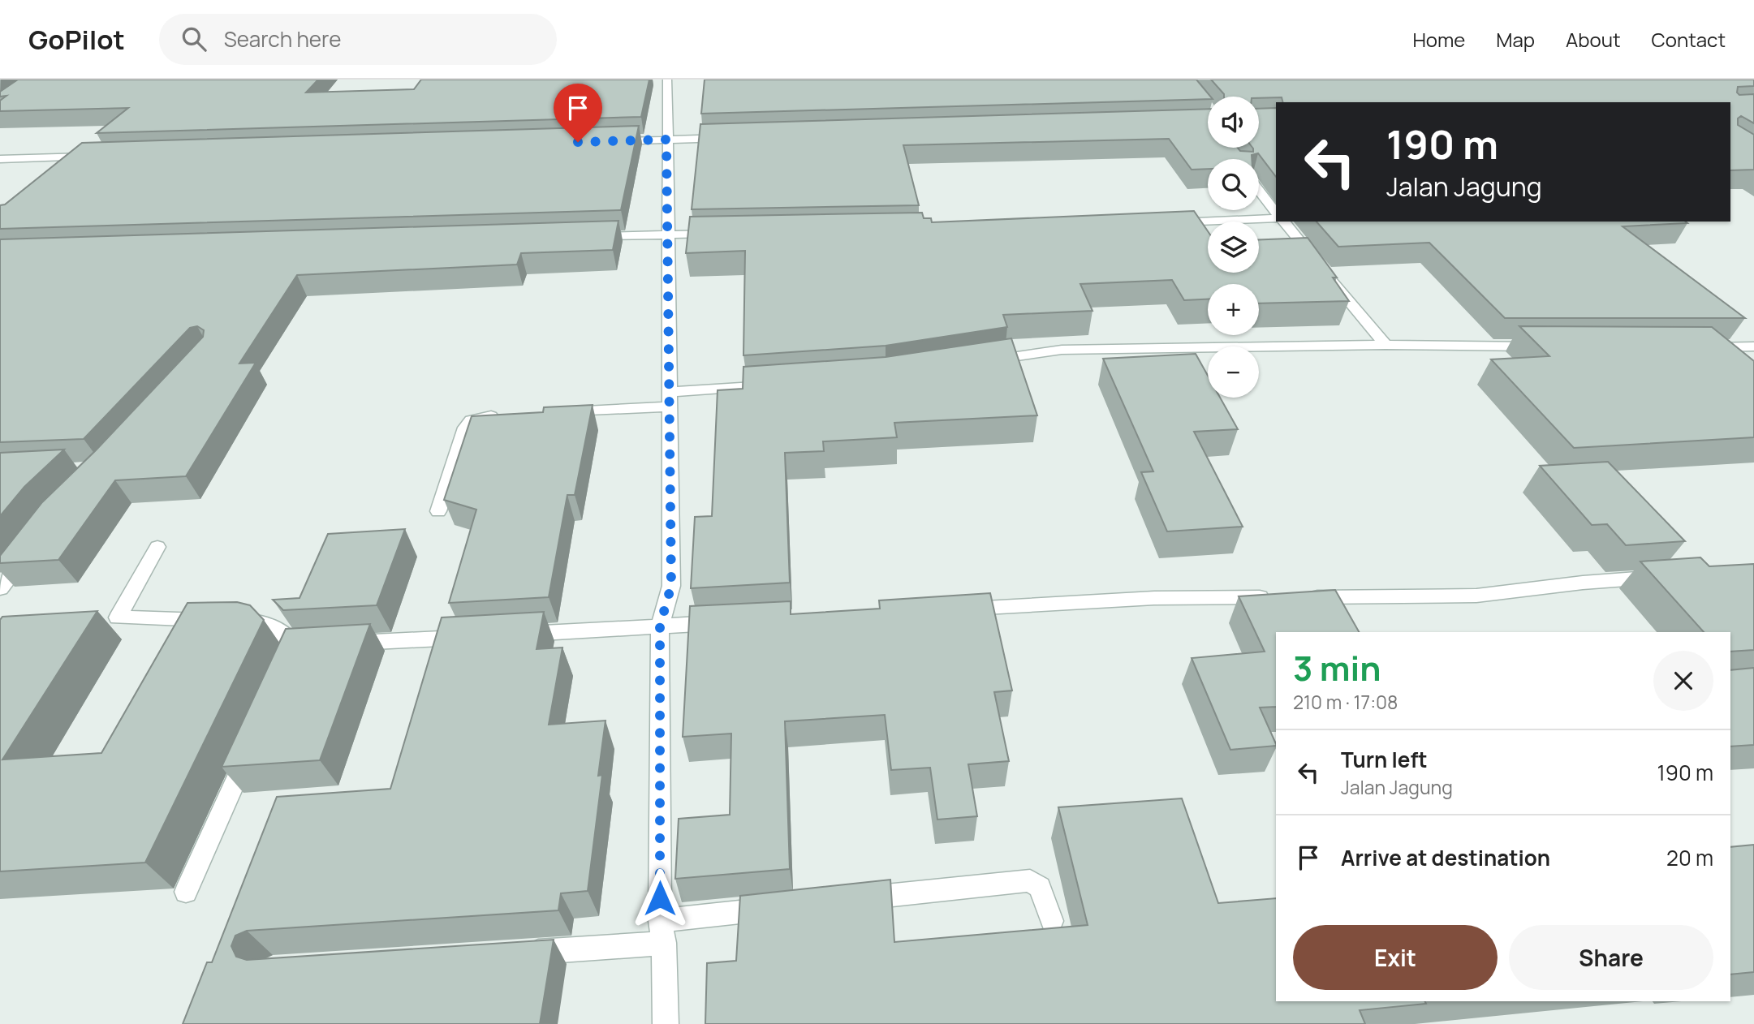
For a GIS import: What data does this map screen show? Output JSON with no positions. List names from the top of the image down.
{
  "page": {
    "header": "GoPilot",
    "search": "Search here",
    "nav": [
      "Home",
      "Map",
      "About",
      "Contact"
    ],
    "map_buttons": ["+", "−"],
    "turn": ["190 m", "Jalan Jagung"],
    "heading": ["3 min", "210 m · 17:08"],
    "list": [
      {
        "name": "Turn left",
        "note": "Jalan Jagung",
        "value": "190 m"
      },
      {
        "name": "Arrive at destination",
        "value": "20 m"
      }
    ],
    "buttons": ["Exit", "Share"]
  }
}
